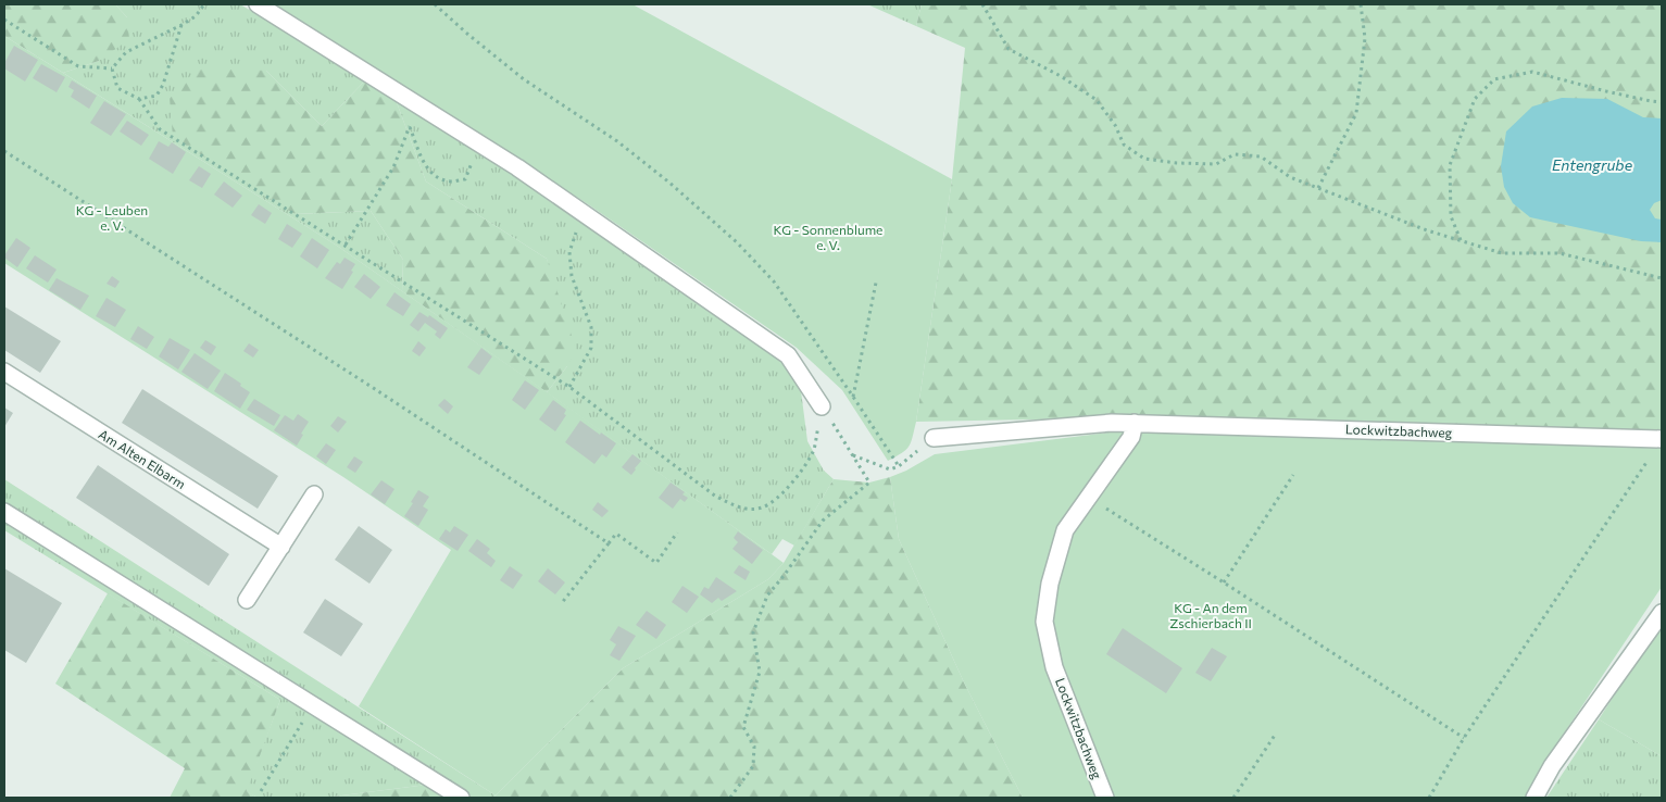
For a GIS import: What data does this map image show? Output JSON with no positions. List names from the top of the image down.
{
  "streets": {
    "street": ["Lockwitzbachweg", "Am Alten Elbarm"]
  },
  "water": ["Entengrube"],
  "parks": ["KG - Leuben e. V.", "KG - Sonnenblume e. V.", "KG - An dem Zschierbach II"]
}
